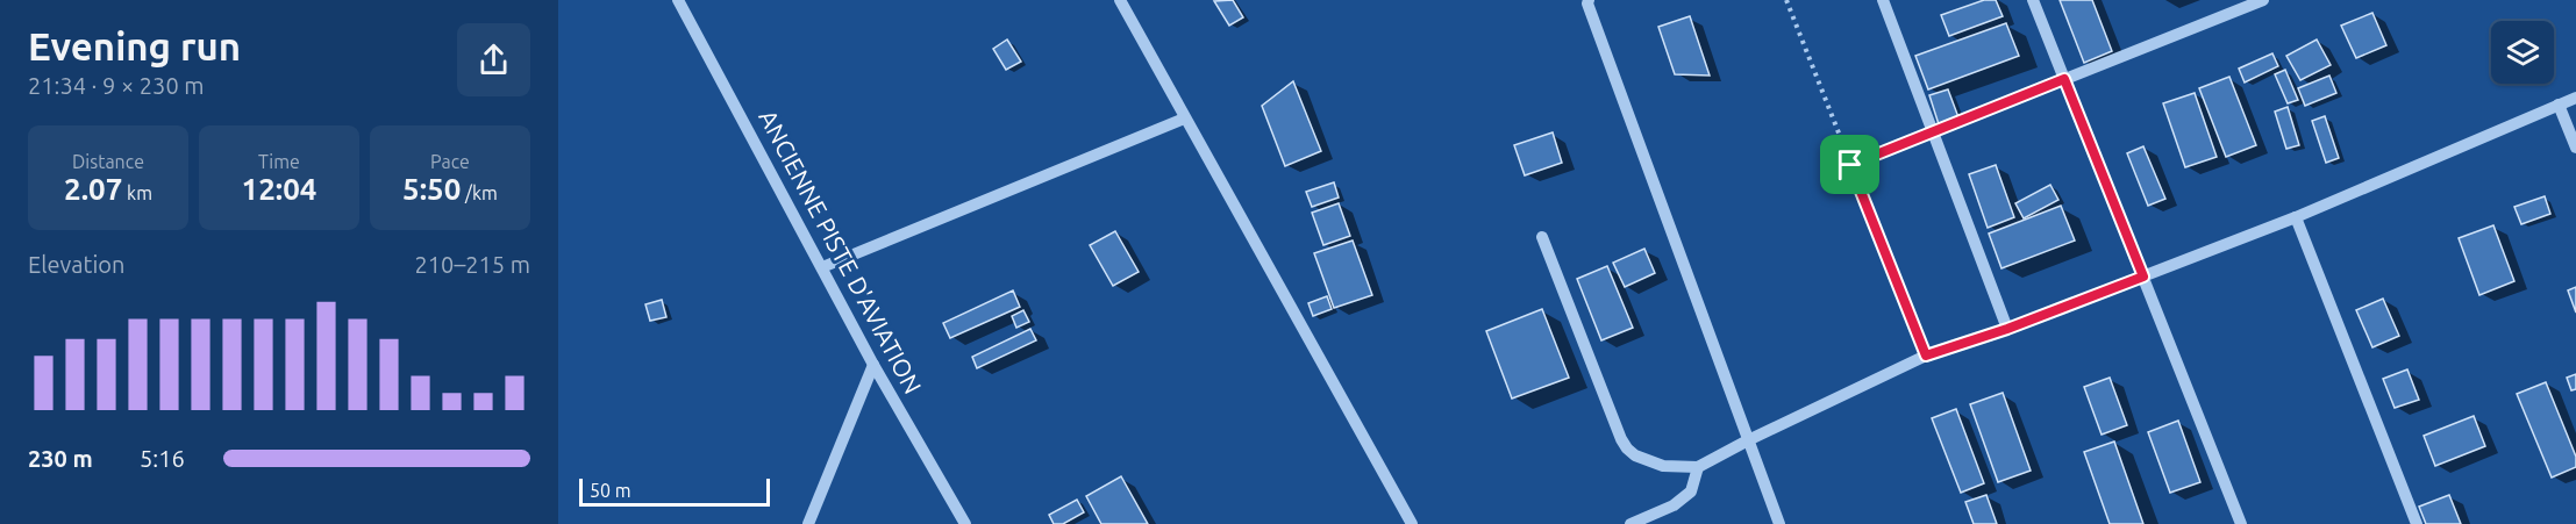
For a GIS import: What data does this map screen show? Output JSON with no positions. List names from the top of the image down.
{
  "streets": {
    "street": ["ANCIENNE PISTE D'AVIATION"]
  },
  "scale_bar": "50 m",
  "page": {
    "heading": ["Evening run", "21:34 · 9 × 230 m"],
    "stats": [
      ["Distance", "2.07 km"],
      ["Time", "12:04"],
      ["Pace", "5:50 /km"]
    ],
    "chart": ["Elevation", "210–215 m"],
    "list": [
      {
        "name": "230 m",
        "note": "5:16"
      }
    ],
    "scale": "50 m"
  }
}
